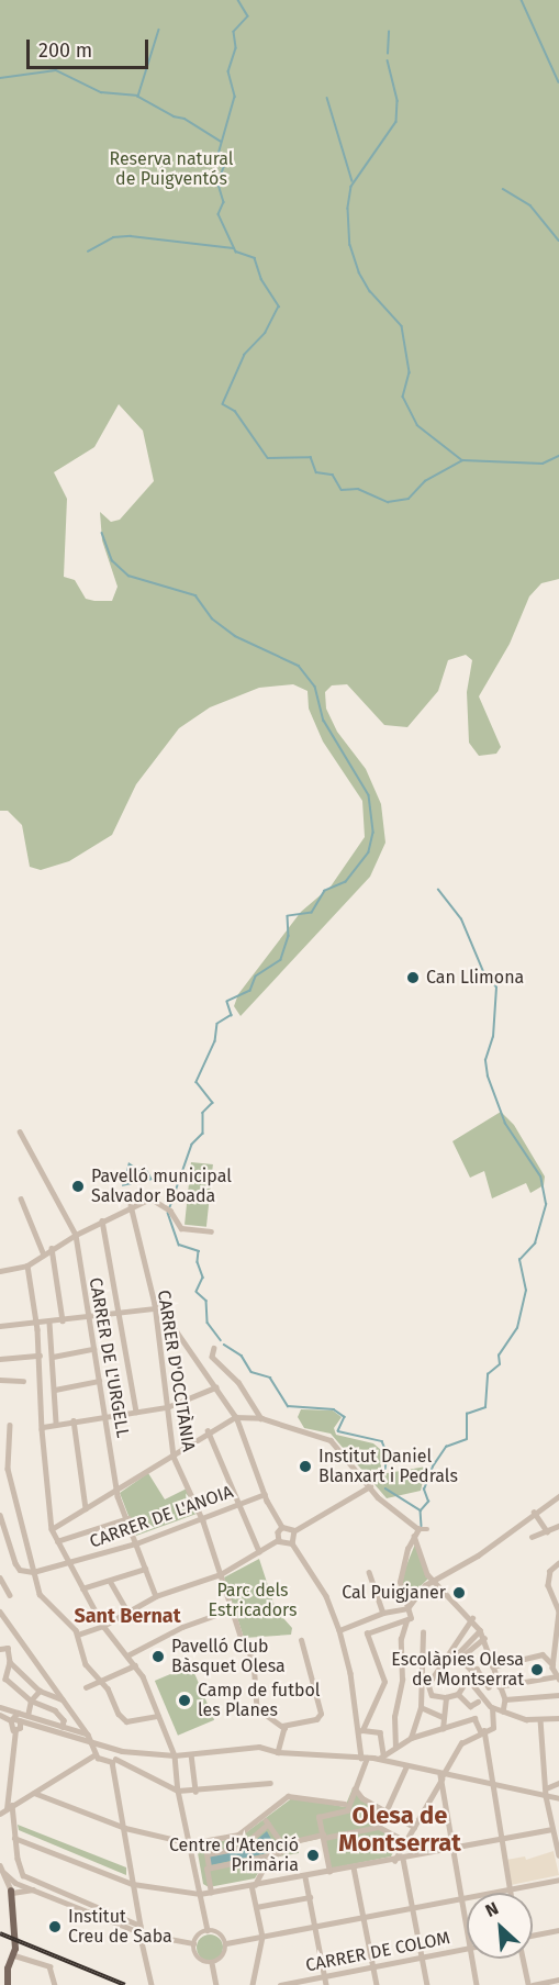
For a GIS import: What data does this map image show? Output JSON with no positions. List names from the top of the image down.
{
  "streets": {
    "street": [
      "CARRER DE L'URGELL",
      "CARRER D'OCCITÀNIA",
      "CARRER DE L'ANOIA",
      "CARRER DE COLOM"
    ]
  },
  "crossings": [
    ["CARRER DE L'URGELL", "CARRER DE L'ANOIA"],
    ["CARRER D'OCCITÀNIA", "CARRER DE L'ANOIA"]
  ],
  "districts": ["Sant Bernat", "Olesa de Montserrat"],
  "parks": ["Reserva natural de Puigventós", "Parc dels Estricadors"],
  "places": [
    "Can Llimona",
    "Pavelló municipal Salvador Boada",
    "Institut Daniel Blanxart i Pedrals",
    "Cal Puigjaner",
    "Pavelló Club Bàsquet Olesa",
    "Escolàpies Olesa de Montserrat",
    "Camp de futbol les Planes",
    "Centre d'Atenció Primària",
    "Institut Creu de Saba"
  ],
  "scale_bar": "200 m",
  "north": "top left"
}
